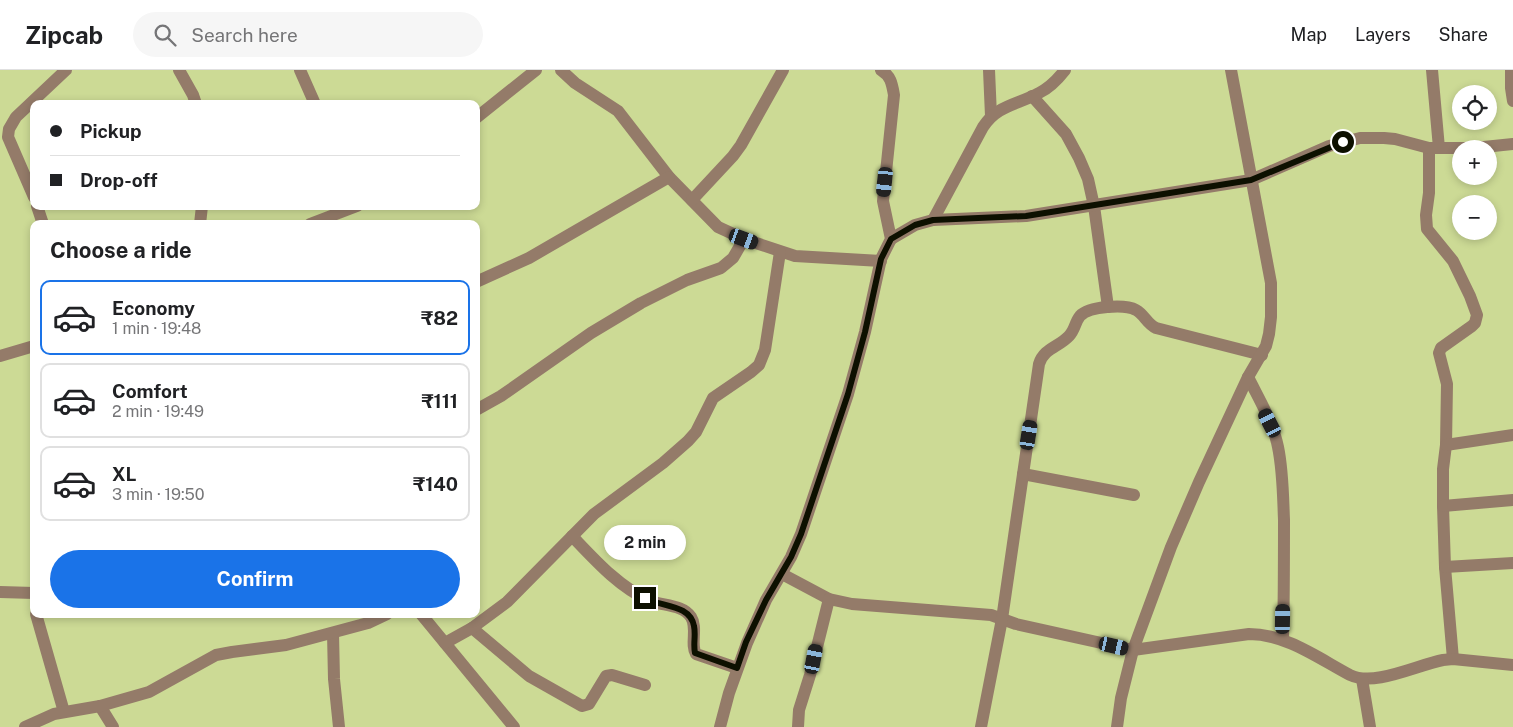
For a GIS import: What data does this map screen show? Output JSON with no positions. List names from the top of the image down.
{
  "page": {
    "header": "Zipcab",
    "search": "Search here",
    "nav": ["Map", "Layers", "Share"],
    "map_buttons": ["+", "−"],
    "banner": ["Pickup", "Drop-off"],
    "heading": "Choose a ride",
    "list": [
      {
        "name": "Economy",
        "note": "1 min · 19:48",
        "value": "₹82"
      },
      {
        "name": "Comfort",
        "note": "2 min · 19:49",
        "value": "₹111"
      },
      {
        "name": "XL",
        "note": "3 min · 19:50",
        "value": "₹140"
      }
    ],
    "bubble": "2 min",
    "buttons": "Confirm"
  }
}
